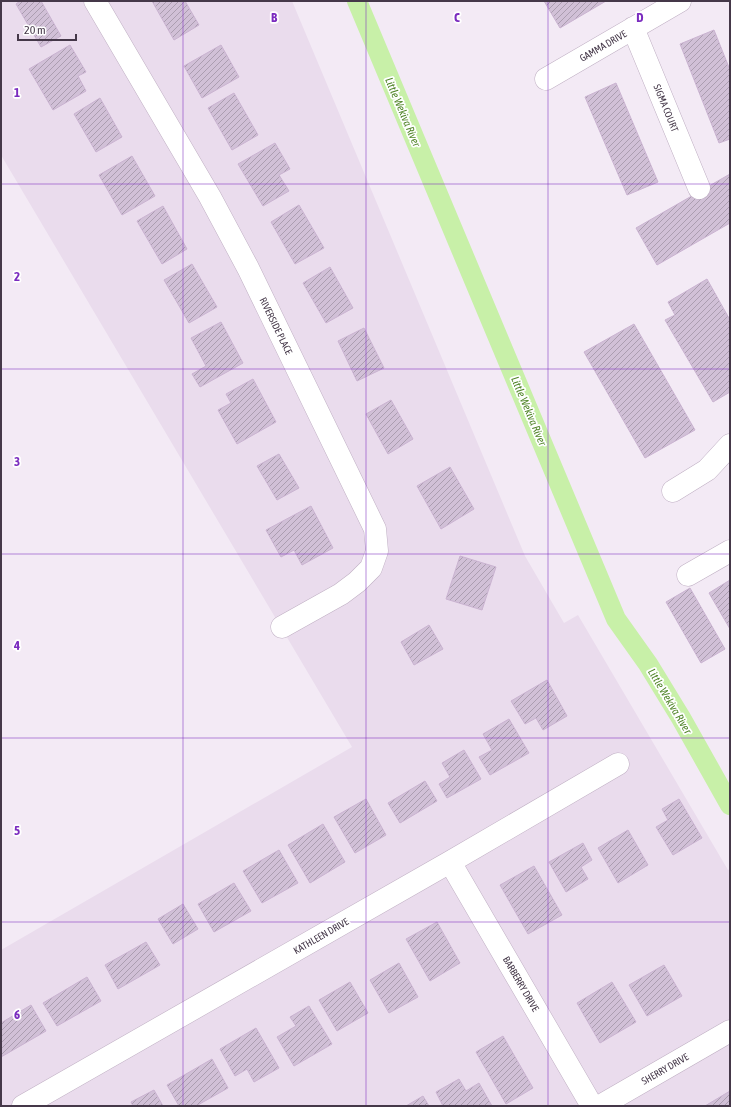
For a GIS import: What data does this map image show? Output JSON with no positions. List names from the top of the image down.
{
  "streets": {
    "street": [
      "GAMMA DRIVE",
      "SIGMA COURT",
      "RIVERSIDE PLACE",
      "KATHLEEN DRIVE",
      "BARBERRY DRIVE",
      "SHERRY DRIVE"
    ]
  },
  "crossings": [
    ["GAMMA DRIVE", "SIGMA COURT"],
    ["KATHLEEN DRIVE", "BARBERRY DRIVE"]
  ],
  "water": ["Little Wekiva River"],
  "scale_bar": "20 m",
  "grid": {
    "columns": ["B", "C", "D"],
    "rows": [
      "1",
      "2",
      "3",
      "4",
      "5",
      "6"
    ]
  }
}
